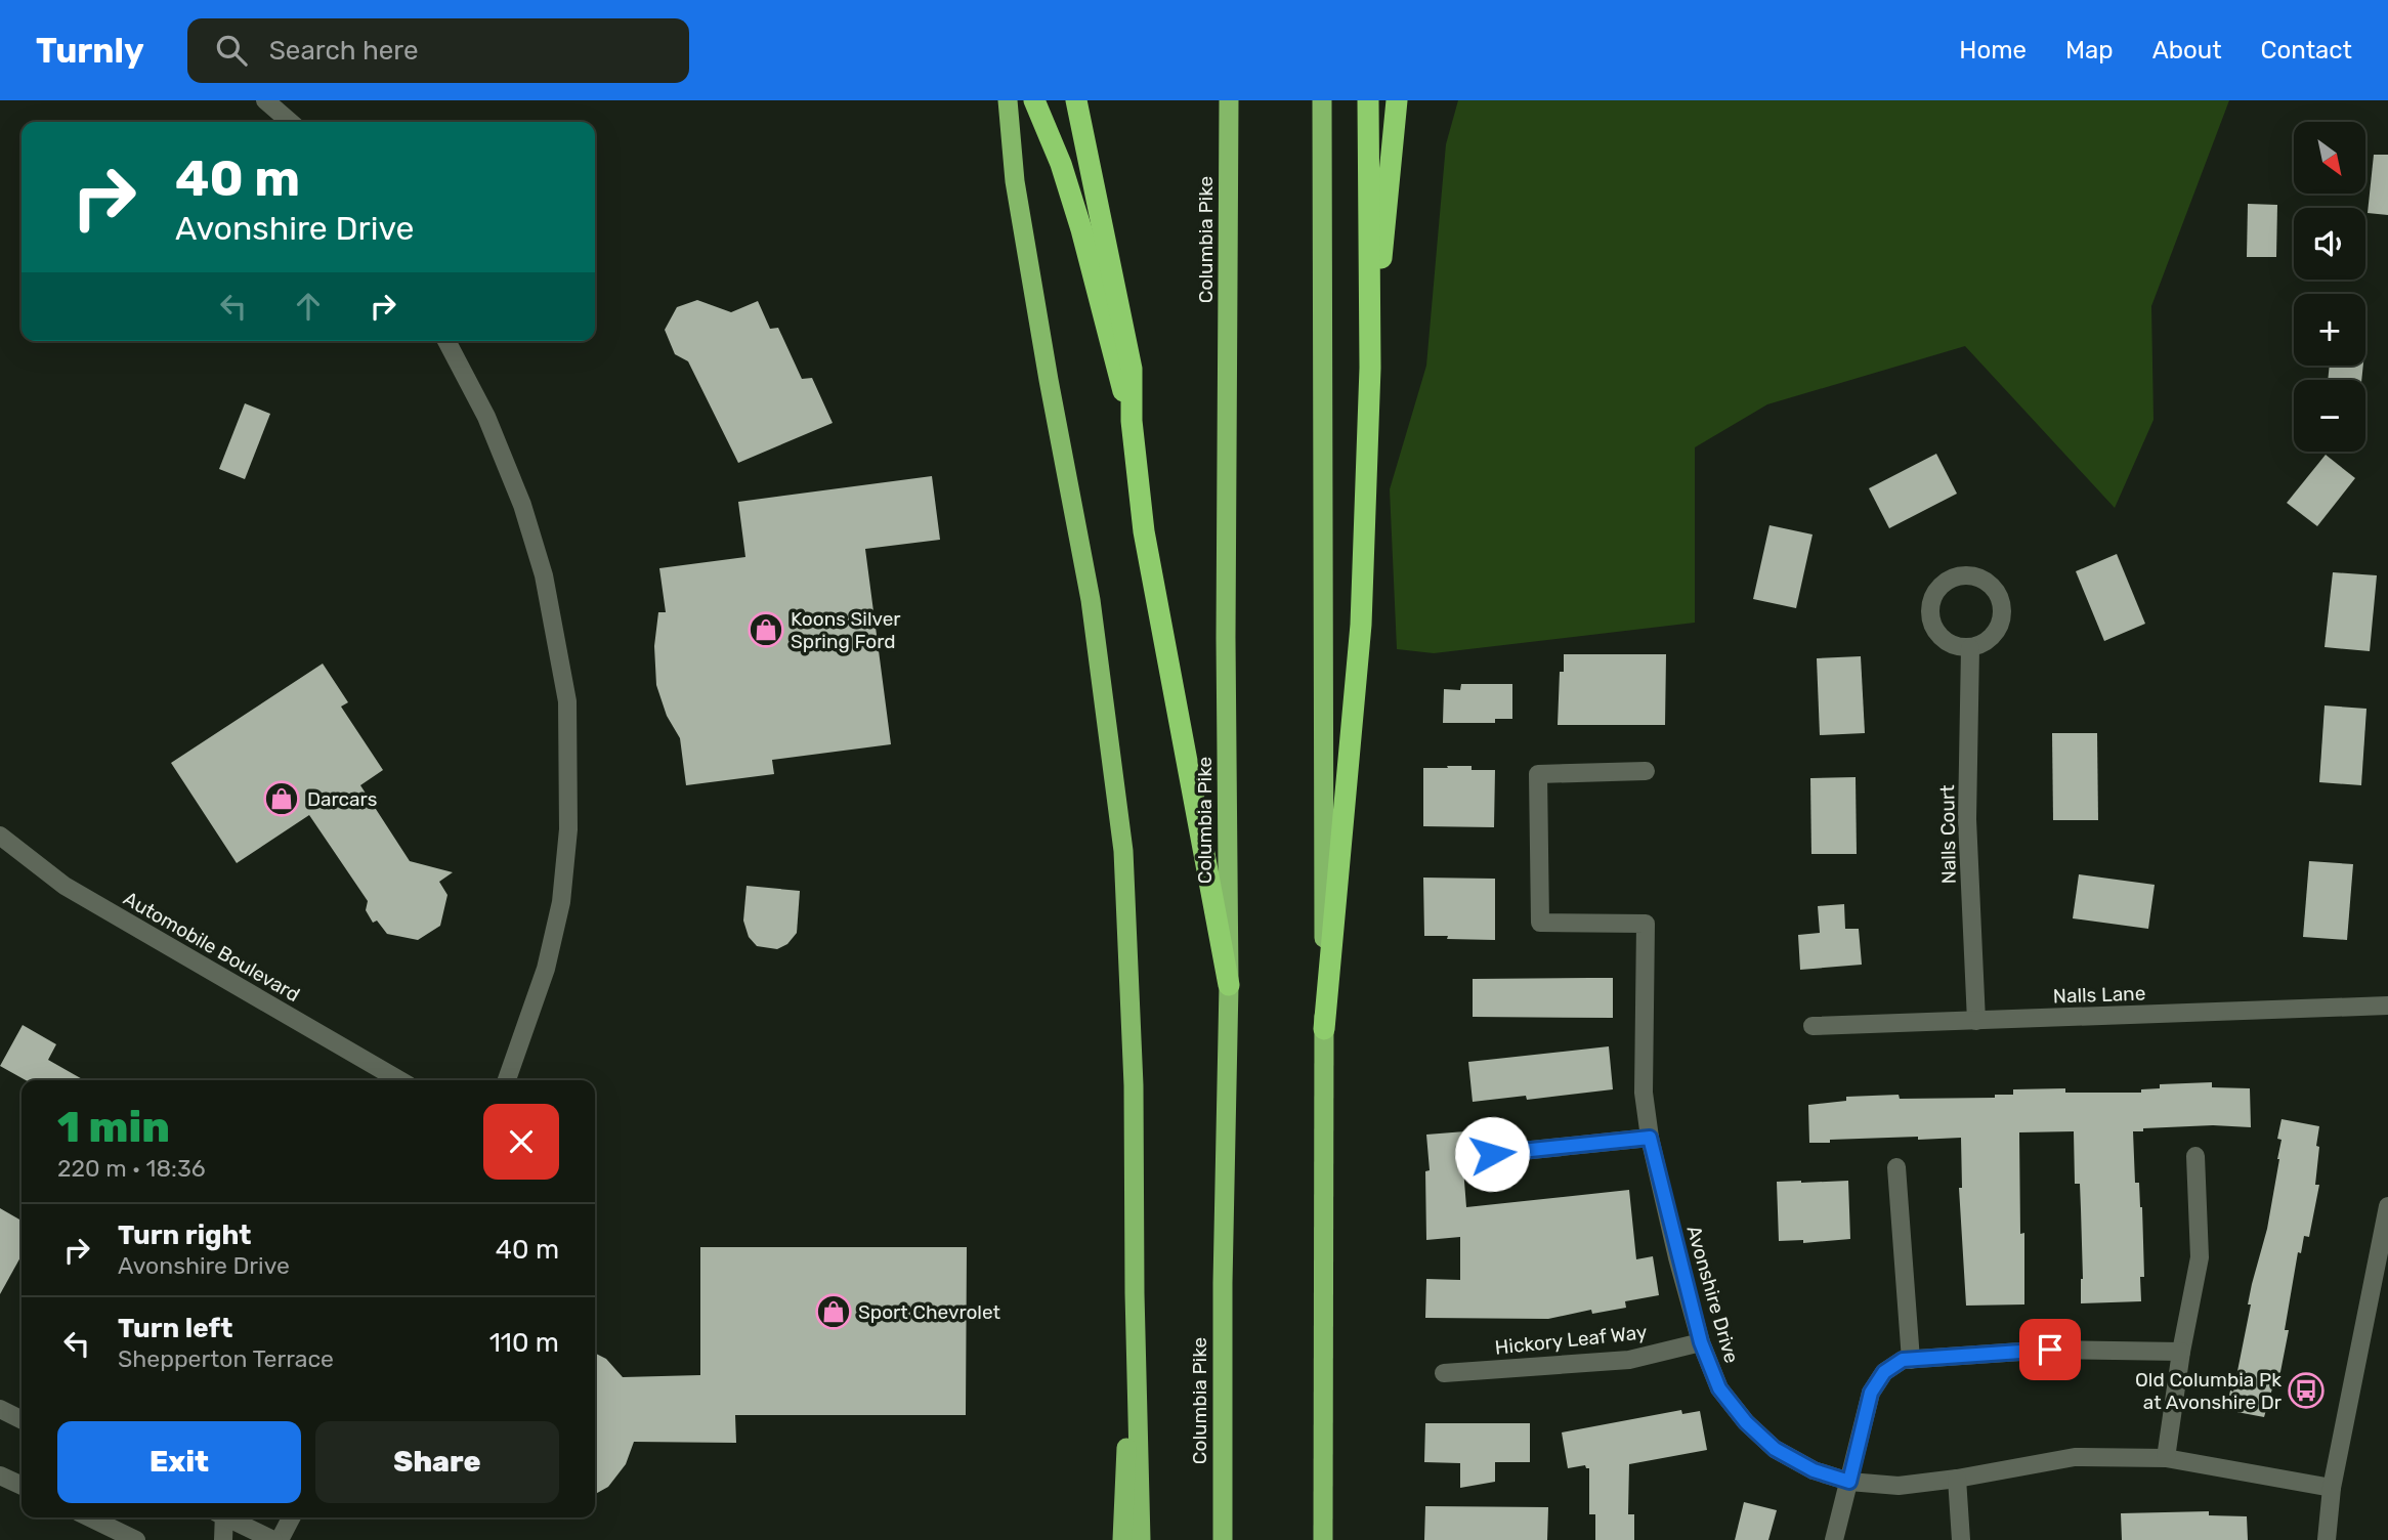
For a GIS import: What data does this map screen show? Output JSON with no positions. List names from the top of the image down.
{
  "streets": {
    "highway": ["Columbia Pike"],
    "street": [
      "Nalls Court",
      "Automobile Boulevard",
      "Nalls Lane",
      "Avonshire Drive",
      "Hickory Leaf Way"
    ]
  },
  "crossings": [
    ["Nalls Court", "Nalls Lane"],
    ["Avonshire Drive", "Hickory Leaf Way"]
  ],
  "places": {
    "shop": ["Koons Silver Spring Ford", "Darcars", "Sport Chevrolet"],
    "bus stop": ["Old Columbia Pk at Avonshire Dr"]
  },
  "north": "bottom right",
  "page": {
    "header": "Turnly",
    "search": "Search here",
    "nav": [
      "Home",
      "Map",
      "About",
      "Contact"
    ],
    "map_buttons": ["+", "−"],
    "turn": ["40 m", "Avonshire Drive"],
    "heading": ["1 min", "220 m · 18:36"],
    "list": [
      {
        "name": "Turn right",
        "note": "Avonshire Drive",
        "value": "40 m"
      },
      {
        "name": "Turn left",
        "note": "Shepperton Terrace",
        "value": "110 m"
      }
    ],
    "buttons": ["Exit", "Share"]
  }
}
